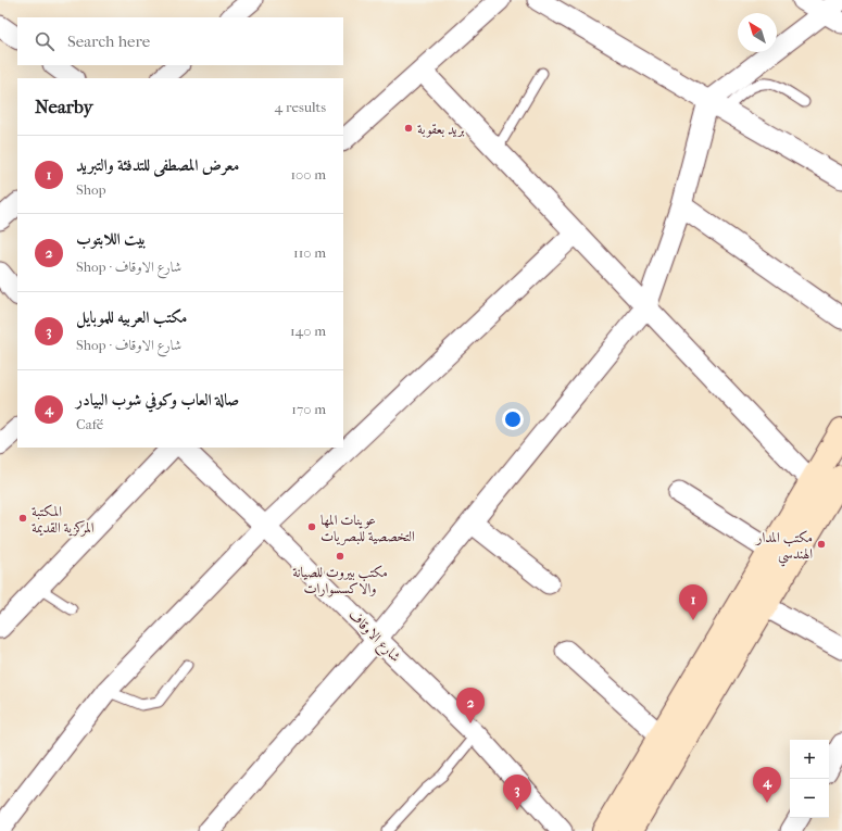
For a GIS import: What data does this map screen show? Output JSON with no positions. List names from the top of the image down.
{
  "streets": {
    "street": ["شارع الاوقاف"]
  },
  "places": [
    "بريد بعقوبة",
    "المكتبة المركزية القديمة",
    "عوينات المها التخصصية للبصريات",
    "مكتب المدار الهندسي",
    "مكتب بيروت للصيانة والاكسسوارات"
  ],
  "north": "top left",
  "page": {
    "search": "Search here",
    "heading": ["Nearby", "4 results"],
    "list": [
      {
        "mark": "1",
        "name": "معرض المصطفى للتدفئة والتبريد",
        "note": "Shop",
        "value": "100 m"
      },
      {
        "mark": "2",
        "name": "بيت اللابتوب",
        "note": "Shop · شارع الاوقاف",
        "value": "110 m"
      },
      {
        "mark": "3",
        "name": "مكتب العربيه للموبايل",
        "note": "Shop · شارع الاوقاف",
        "value": "140 m"
      },
      {
        "mark": "4",
        "name": "صالة العاب وكوفي شوب البيادر",
        "note": "Café",
        "value": "170 m"
      }
    ],
    "pins": [
      "1",
      "2",
      "4",
      "3"
    ],
    "map_buttons": ["+", "−"]
  }
}
